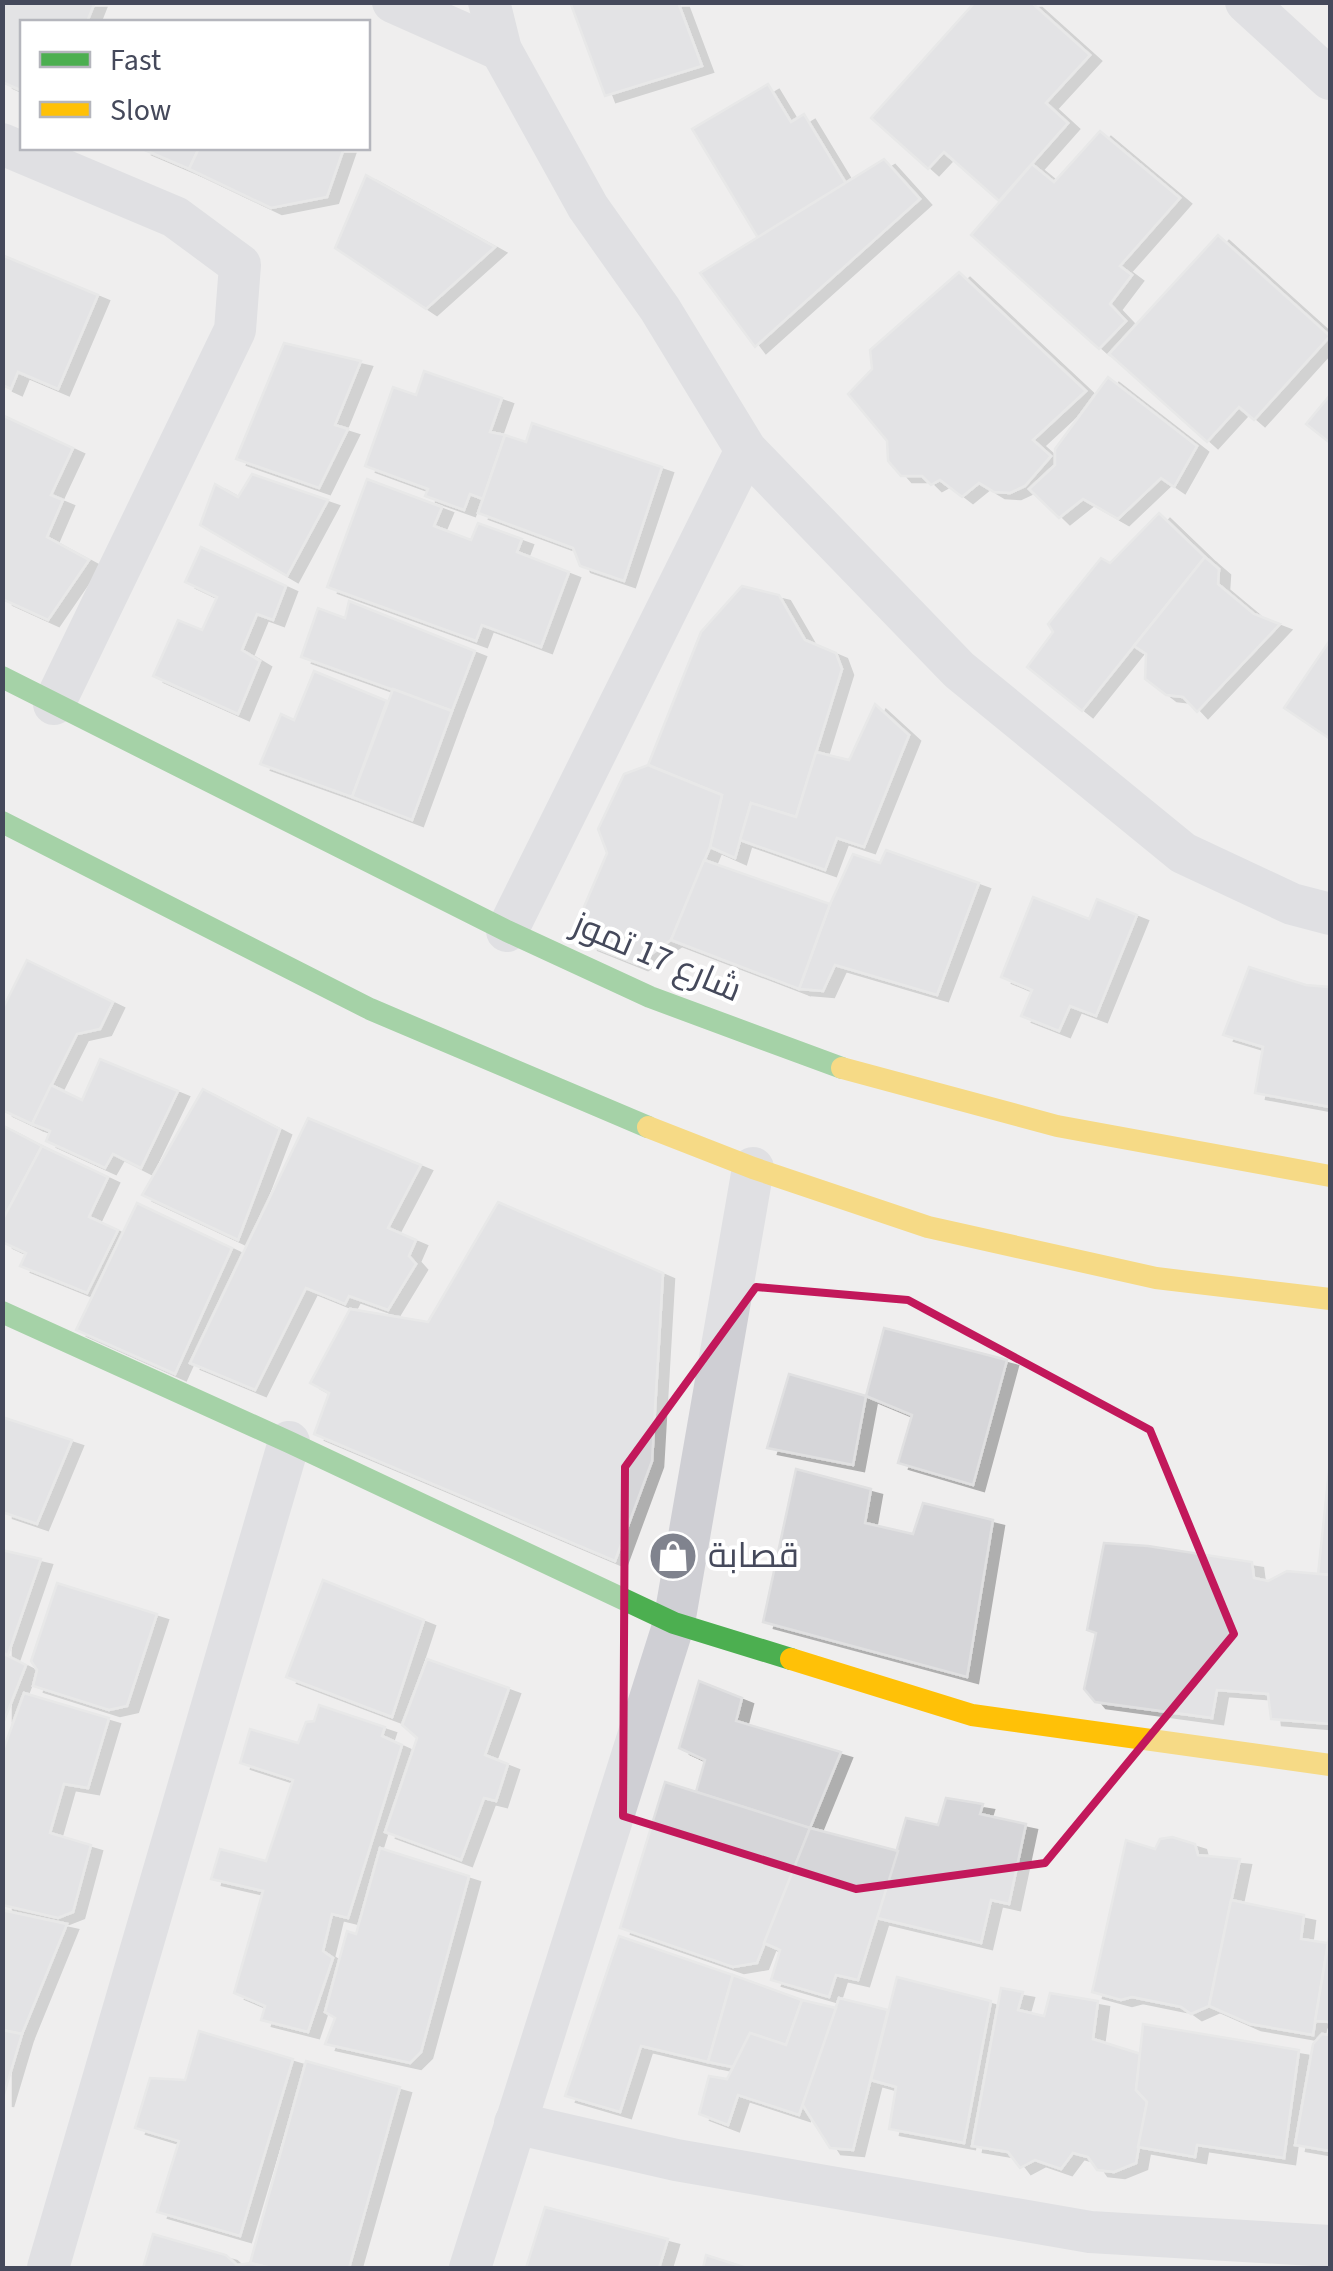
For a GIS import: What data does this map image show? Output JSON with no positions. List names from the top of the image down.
{
  "streets": {
    "main road": ["شارع 17 تموز"]
  },
  "places": {
    "shop": ["قصابة"]
  },
  "legend": ["Fast", "Slow"]
}
